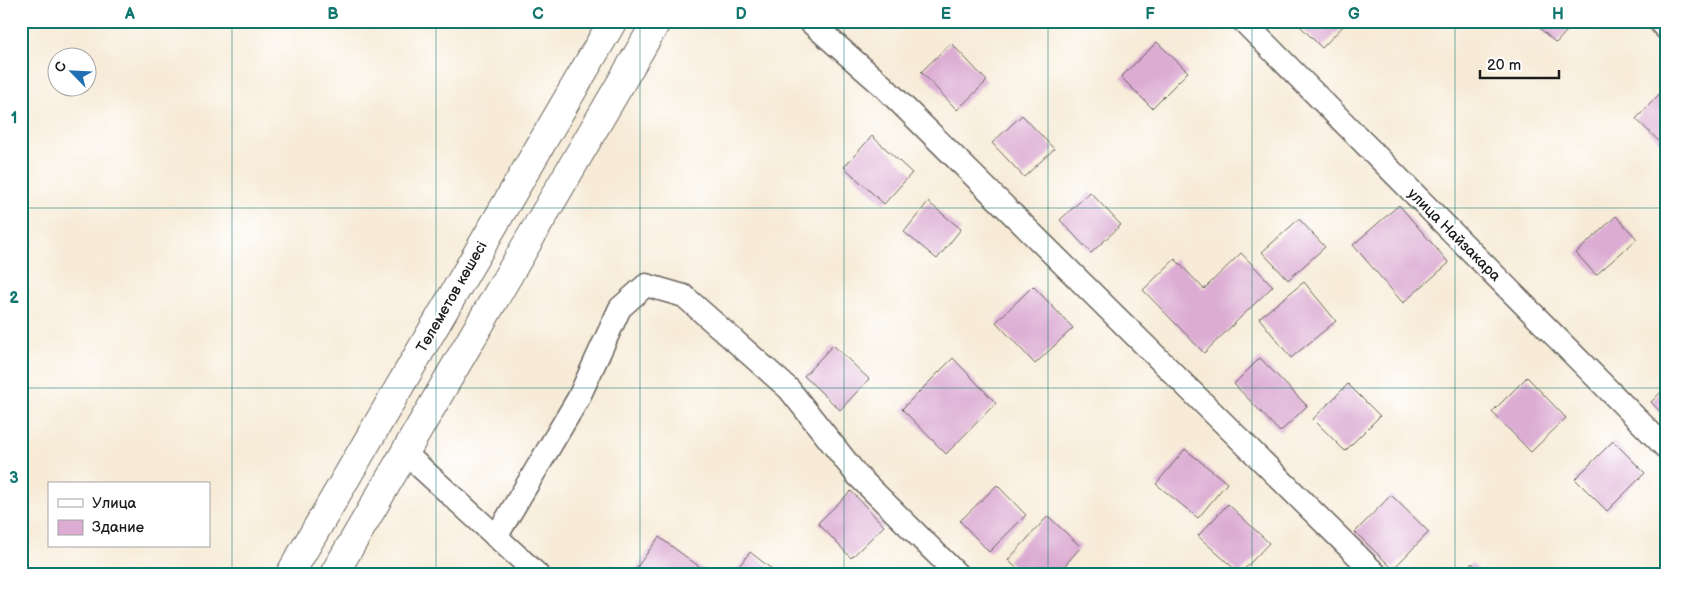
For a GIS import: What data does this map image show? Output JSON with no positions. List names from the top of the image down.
{
  "streets": {
    "main road": ["Төлеметов көшесі"],
    "street": ["улица Найзакара"]
  },
  "legend": ["Улица", "Здание"],
  "scale_bar": "20 m",
  "north": "top left",
  "grid": {
    "columns": [
      "A",
      "B",
      "C",
      "D",
      "E",
      "F",
      "G",
      "H"
    ],
    "rows": ["1", "2", "3"]
  }
}
